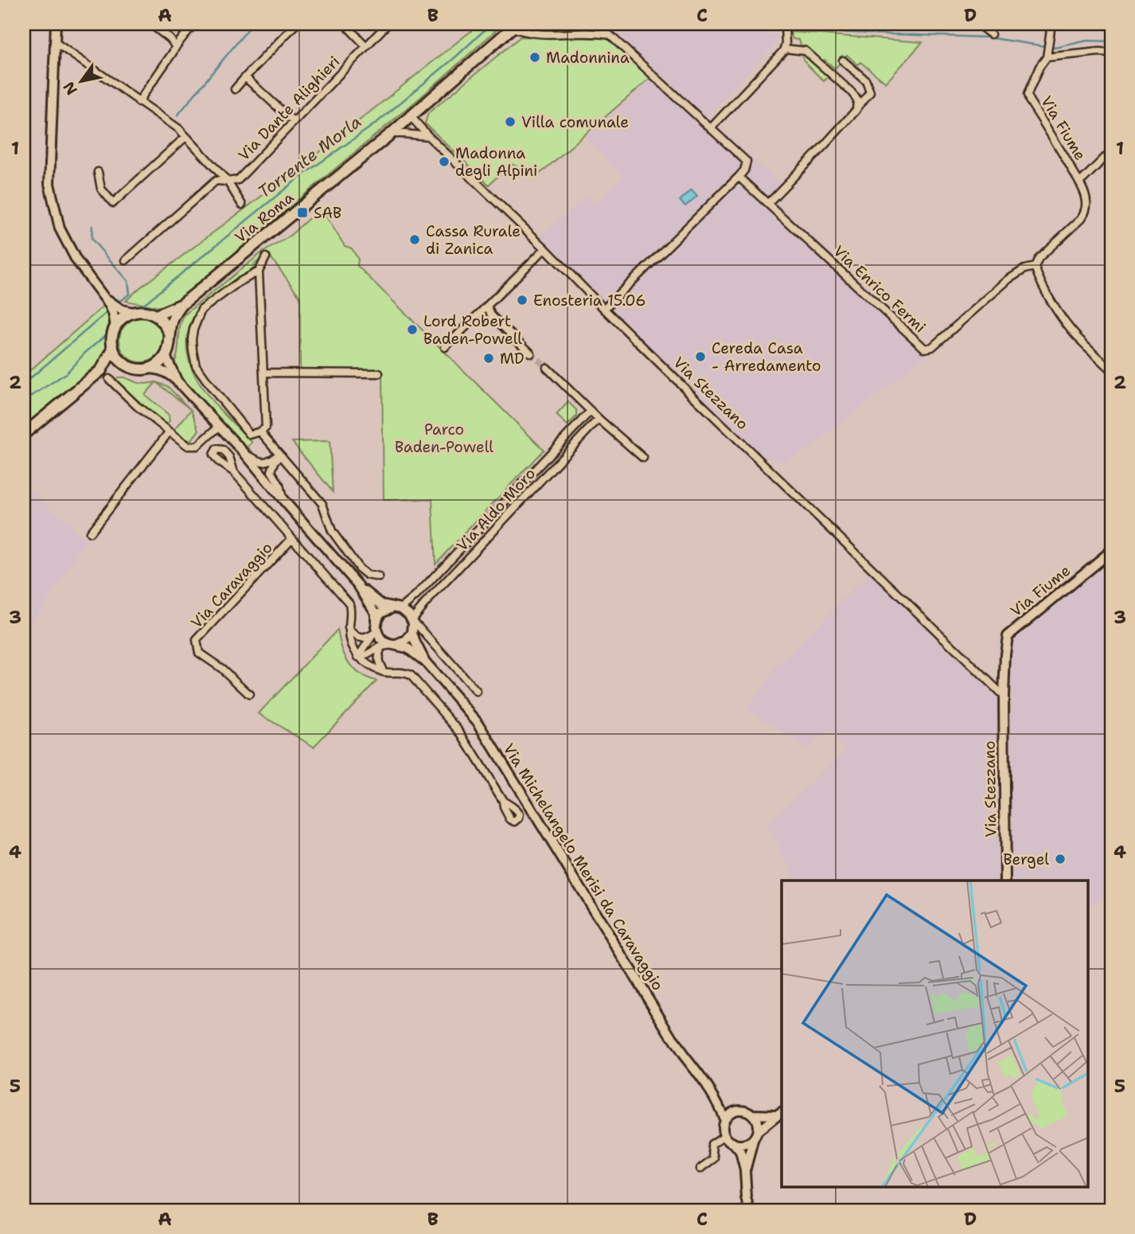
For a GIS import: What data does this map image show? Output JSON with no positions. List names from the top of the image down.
{
  "streets": {
    "main road": ["Via Roma"],
    "street": [
      "Via Dante Alighieri",
      "Via Fiume",
      "Via Enrico Fermi",
      "Via Stezzano",
      "Via Aldo Moro",
      "Via Caravaggio",
      "Via Michelangelo Merisi da Caravaggio"
    ]
  },
  "crossings": [
    ["Via Fiume", "Via Enrico Fermi"],
    ["Via Fiume", "Via Stezzano"],
    ["Via Roma", "Via Stezzano"],
    ["Via Aldo Moro", "Via Michelangelo Merisi da Caravaggio"]
  ],
  "water": ["Torrente Morla"],
  "parks": ["Parco Baden-Powell"],
  "places": {
    "other": [
      "Madonnina",
      "Villa comunale",
      "Madonna degli Alpini",
      "Cassa Rurale di Zanica",
      "Enosteria 15.06",
      "Lord Robert Baden-Powell",
      "Cereda Casa - Arredamento",
      "MD",
      "Bergel"
    ],
    "transit": ["SAB"]
  },
  "north": "bottom left",
  "grid": {
    "columns": [
      "A",
      "B",
      "C",
      "D"
    ],
    "rows": [
      "1",
      "2",
      "3",
      "4",
      "5"
    ]
  }
}
